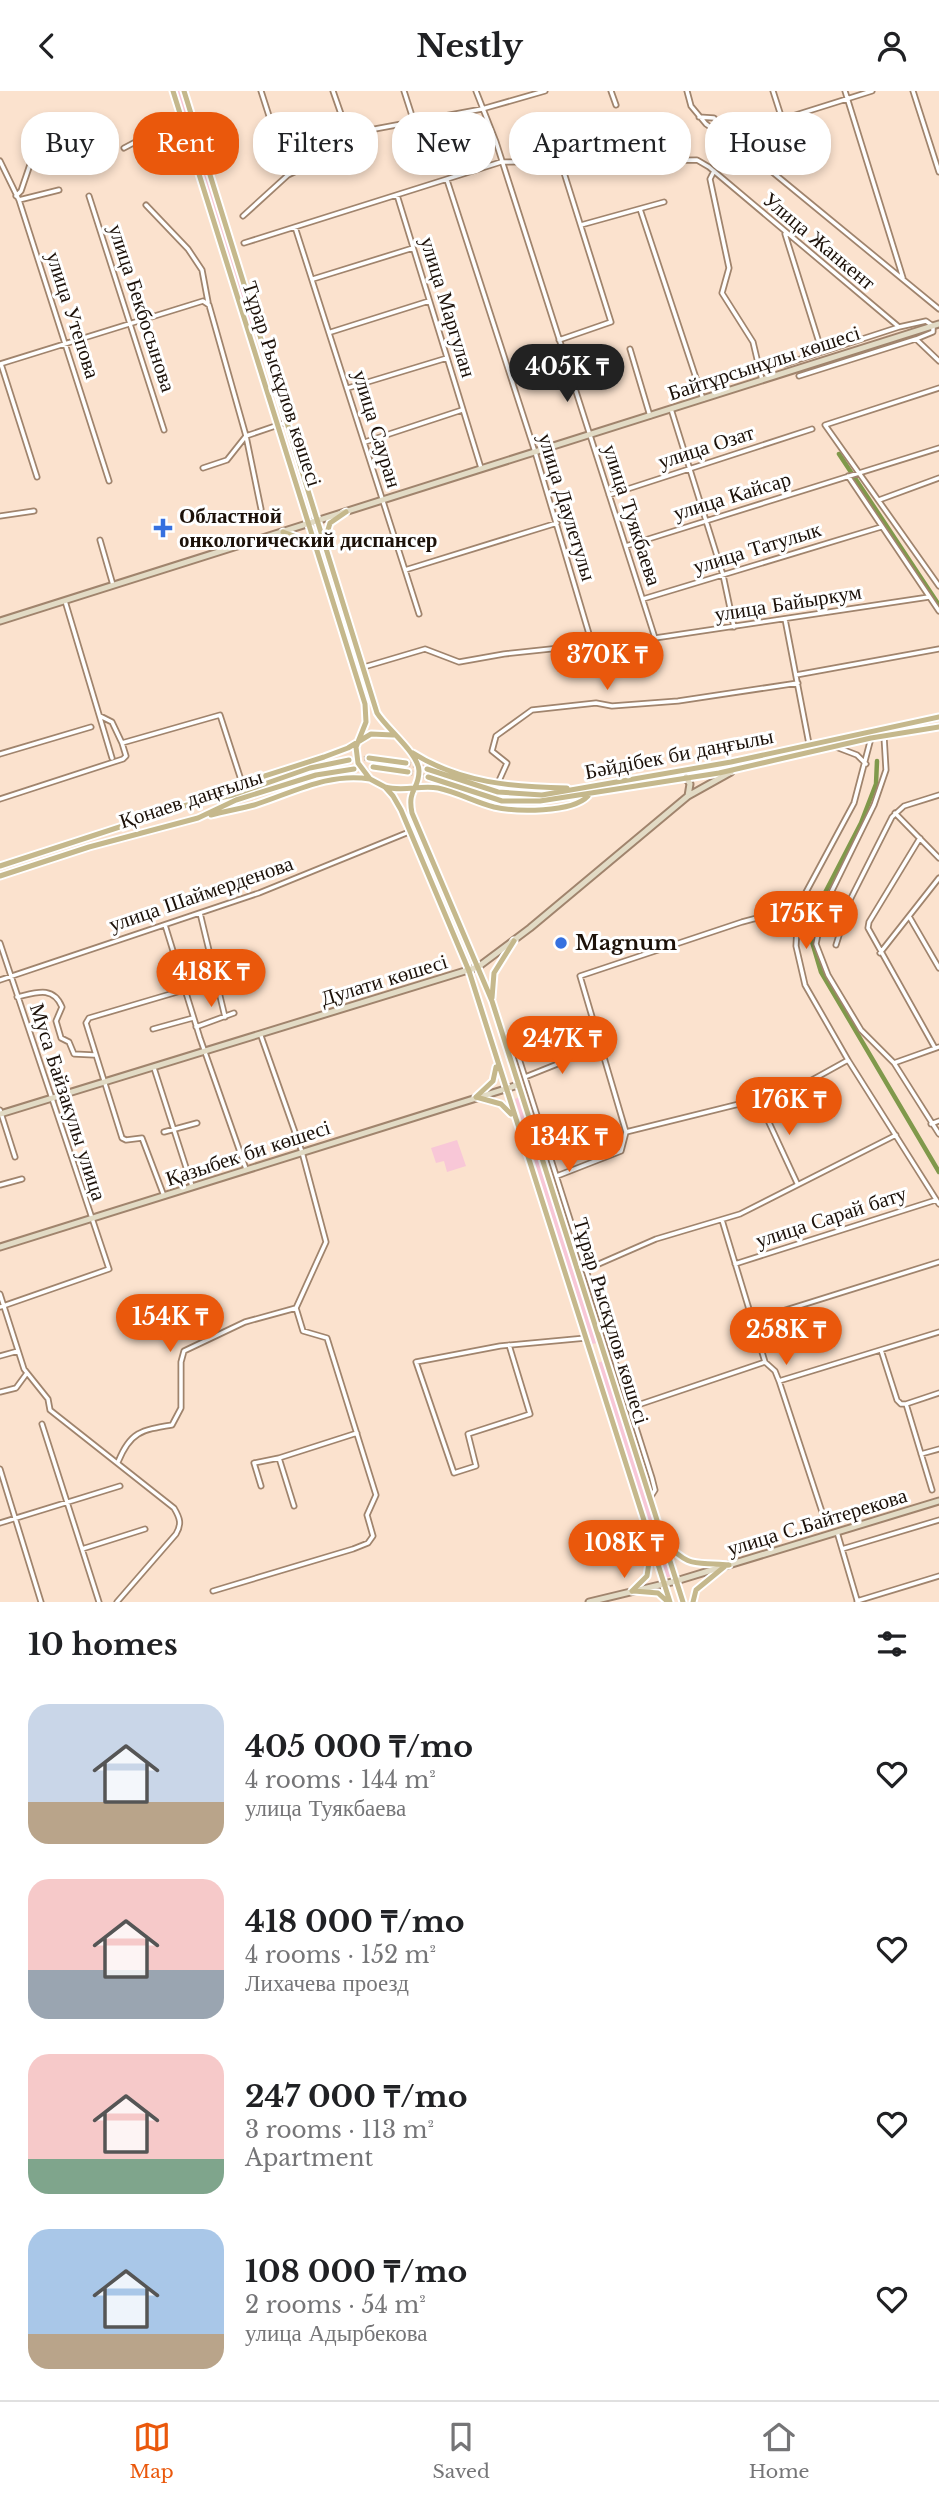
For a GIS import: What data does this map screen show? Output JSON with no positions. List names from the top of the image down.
{
  "streets": {
    "main road": [
      "Байтұрсынұлы көшесі",
      "Тұрар Рыскұлов көшесі",
      "Бәйдібек би даңғылы",
      "Қонаев даңғылы",
      "Дулати көшесі",
      "Қазыбек би көшесі",
      "улица С.Байтерекова"
    ],
    "street": [
      "Улица Жанкент",
      "улица Маргулан",
      "улица Бекбосынова",
      "улица Утепова",
      "улица Сауран",
      "улица Озат",
      "улица Кайсар",
      "улица Даулетулы",
      "улица Туякбаева",
      "улица Татулык",
      "улица Байыркум",
      "улица Шаймерденова",
      "Муса Байзакулы улица",
      "улица Сарай бату"
    ]
  },
  "crossings": [
    ["Улица Жанкент", "улица Маргулан"],
    ["Улица Жанкент", "улица Сауран"],
    ["Улица Жанкент", "улица Даулетулы"],
    ["Улица Жанкент", "улица Туякбаева"],
    ["улица Маргулан", "Байтұрсынұлы көшесі"],
    ["Байтұрсынұлы көшесі", "Тұрар Рыскұлов көшесі"],
    ["Байтұрсынұлы көшесі", "улица Сауран"],
    ["Байтұрсынұлы көшесі", "улица Даулетулы"],
    ["Байтұрсынұлы көшесі", "улица Туякбаева"],
    ["Тұрар Рыскұлов көшесі", "улица Байыркум"],
    ["Тұрар Рыскұлов көшесі", "Дулати көшесі"],
    ["Тұрар Рыскұлов көшесі", "Қазыбек би көшесі"],
    ["Тұрар Рыскұлов көшесі", "улица С.Байтерекова"],
    ["улица Озат", "улица Туякбаева"],
    ["улица Кайсар", "улица Туякбаева"],
    ["улица Даулетулы", "улица Байыркум"],
    ["улица Туякбаева", "улица Татулык"],
    ["улица Туякбаева", "улица Байыркум"],
    ["Бәйдібек би даңғылы", "Дулати көшесі"],
    ["улица Шаймерденова", "Муса Байзакулы улица"],
    ["Дулати көшесі", "Муса Байзакулы улица"],
    ["Муса Байзакулы улица", "Қазыбек би көшесі"]
  ],
  "places": {
    "health": ["Областной онкологический диспансер"],
    "other": ["Magnum"]
  },
  "page": {
    "header": "Nestly",
    "chip": [
      "Buy",
      "Rent",
      "Filters",
      "New",
      "Apartment",
      "House"
    ],
    "price": [
      "405K ₸",
      "370K ₸",
      "175K ₸",
      "418K ₸",
      "247K ₸",
      "176K ₸",
      "134K ₸",
      "154K ₸",
      "258K ₸",
      "108K ₸"
    ],
    "heading": "10 homes",
    "list": [
      {
        "name": "405 000 ₸/mo",
        "note": "4 rooms · 144 m² · улица Туякбаева"
      },
      {
        "name": "418 000 ₸/mo",
        "note": "4 rooms · 152 m² · Лихачева проезд"
      },
      {
        "name": "247 000 ₸/mo",
        "note": "3 rooms · 113 m² · Apartment"
      },
      {
        "name": "108 000 ₸/mo",
        "note": "2 rooms · 54 m² · улица Адырбекова"
      }
    ],
    "tabs": ["Map", "Saved", "Home"]
  }
}
